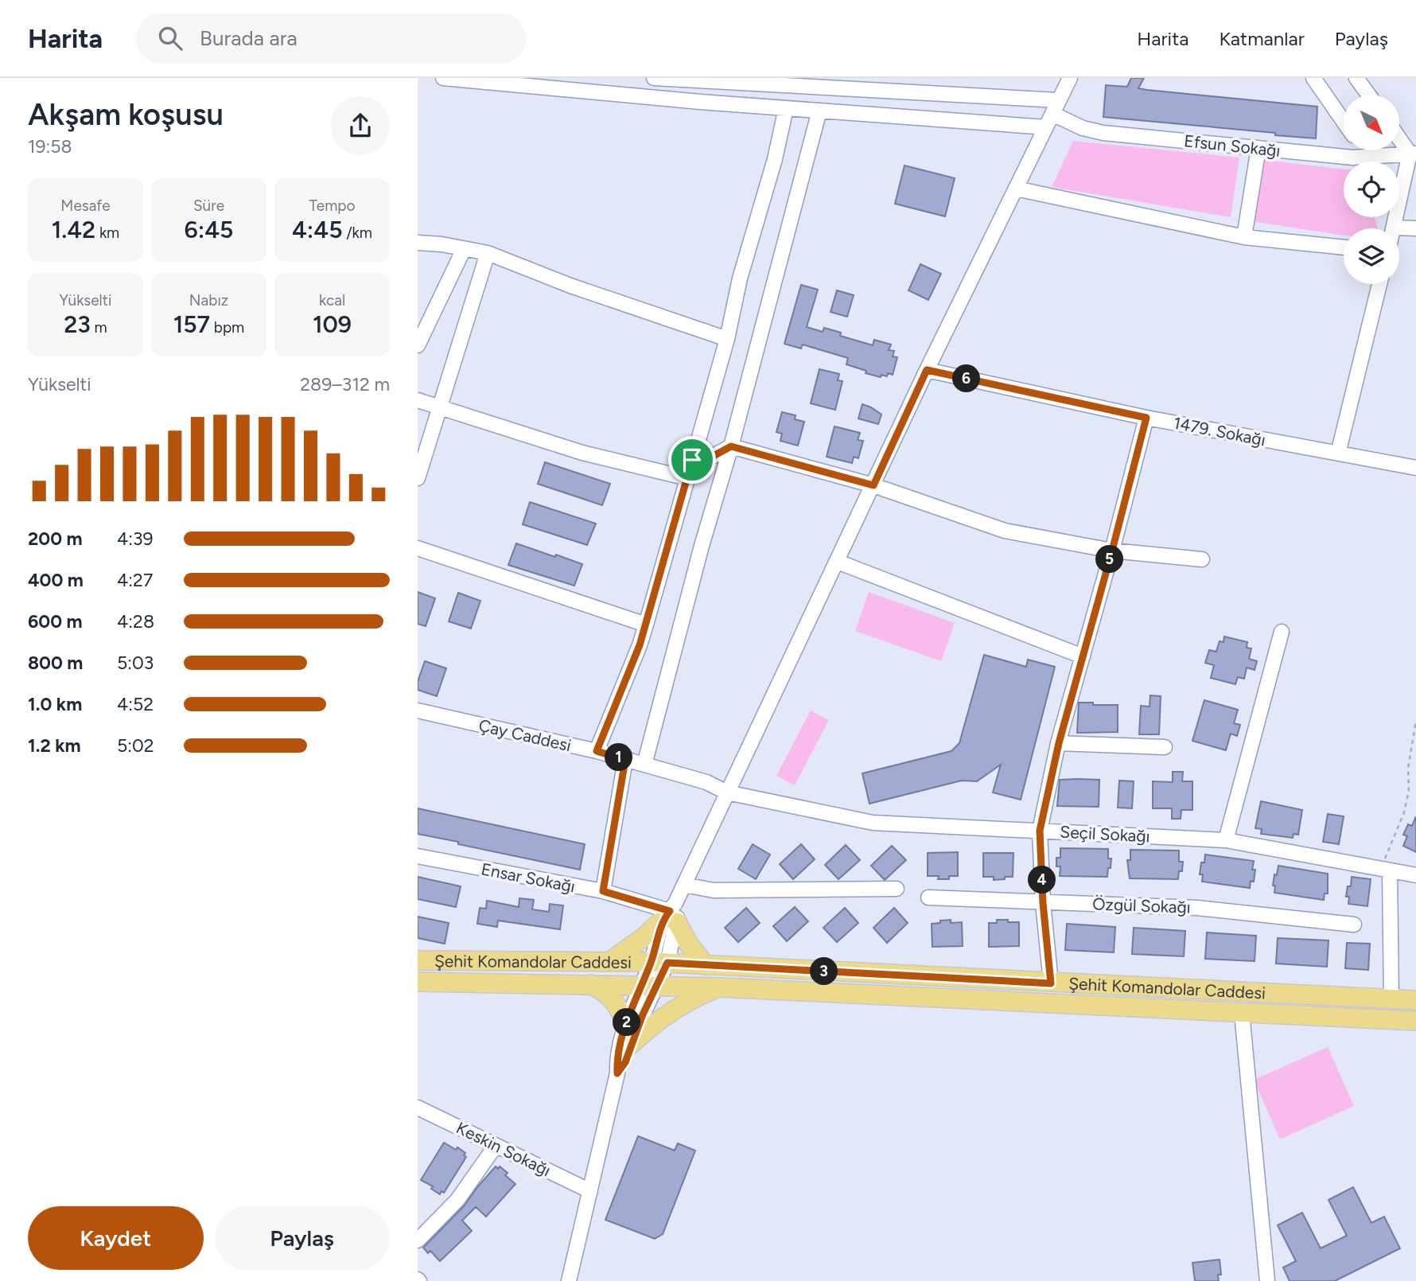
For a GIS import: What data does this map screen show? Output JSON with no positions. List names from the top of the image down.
{
  "streets": {
    "main road": ["Şehit Komandolar Caddesi"],
    "street": [
      "Efsun Sokağı",
      "1479. Sokağı",
      "Çay Caddesi",
      "Seçil Sokağı",
      "Ensar Sokağı",
      "Özgül Sokağı",
      "Keskin Sokağı"
    ]
  },
  "crossings": [
    ["Çay Caddesi", "Seçil Sokağı"]
  ],
  "north": "bottom right",
  "page": {
    "header": "Harita",
    "search": "Burada ara",
    "nav": ["Harita", "Katmanlar", "Paylaş"],
    "heading": ["Akşam koşusu", "19:58"],
    "stats": [
      ["Mesafe", "1.42 km"],
      ["Süre", "6:45"],
      ["Tempo", "4:45 /km"],
      ["Yükselti", "23 m"],
      ["Nabız", "157 bpm"],
      ["kcal", "109"]
    ],
    "chart": ["Yükselti", "289–312 m"],
    "pins": [
      "6",
      "5",
      "1",
      "4",
      "3",
      "2"
    ],
    "list": [
      {
        "name": "200 m",
        "note": "4:39"
      },
      {
        "name": "400 m",
        "note": "4:27"
      },
      {
        "name": "600 m",
        "note": "4:28"
      },
      {
        "name": "800 m",
        "note": "5:03"
      },
      {
        "name": "1.0 km",
        "note": "4:52"
      },
      {
        "name": "1.2 km",
        "note": "5:02"
      }
    ],
    "buttons": ["Kaydet", "Paylaş"]
  }
}
